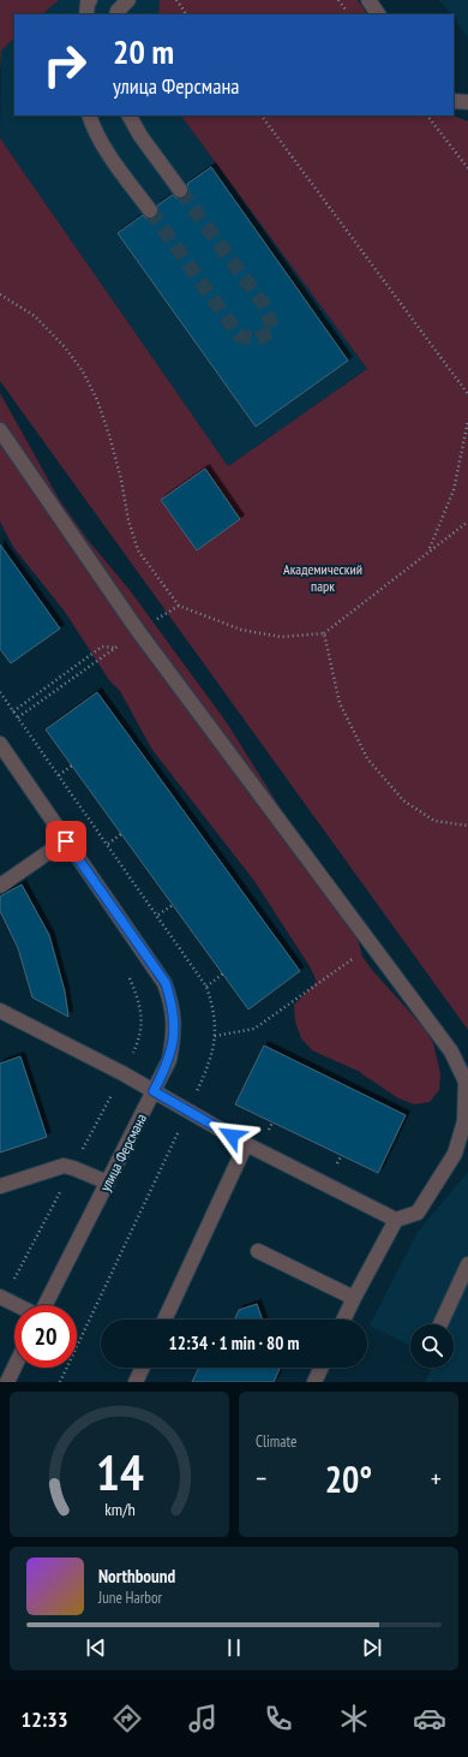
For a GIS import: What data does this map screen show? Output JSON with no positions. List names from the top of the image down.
{
  "streets": {
    "street": ["улица Ферсмана"]
  },
  "parks": ["Академический парк"],
  "page": {
    "turn": ["20 m", "улица Ферсмана"],
    "limit": "20",
    "trip": "12:34 · 1 min · 80 m",
    "tile": "Climate",
    "heat": ["−", "20°", "+"],
    "song": ["Northbound", "June Harbor"],
    "tabs": "12:33",
    "gauge": ["14", "km/h"]
  }
}
